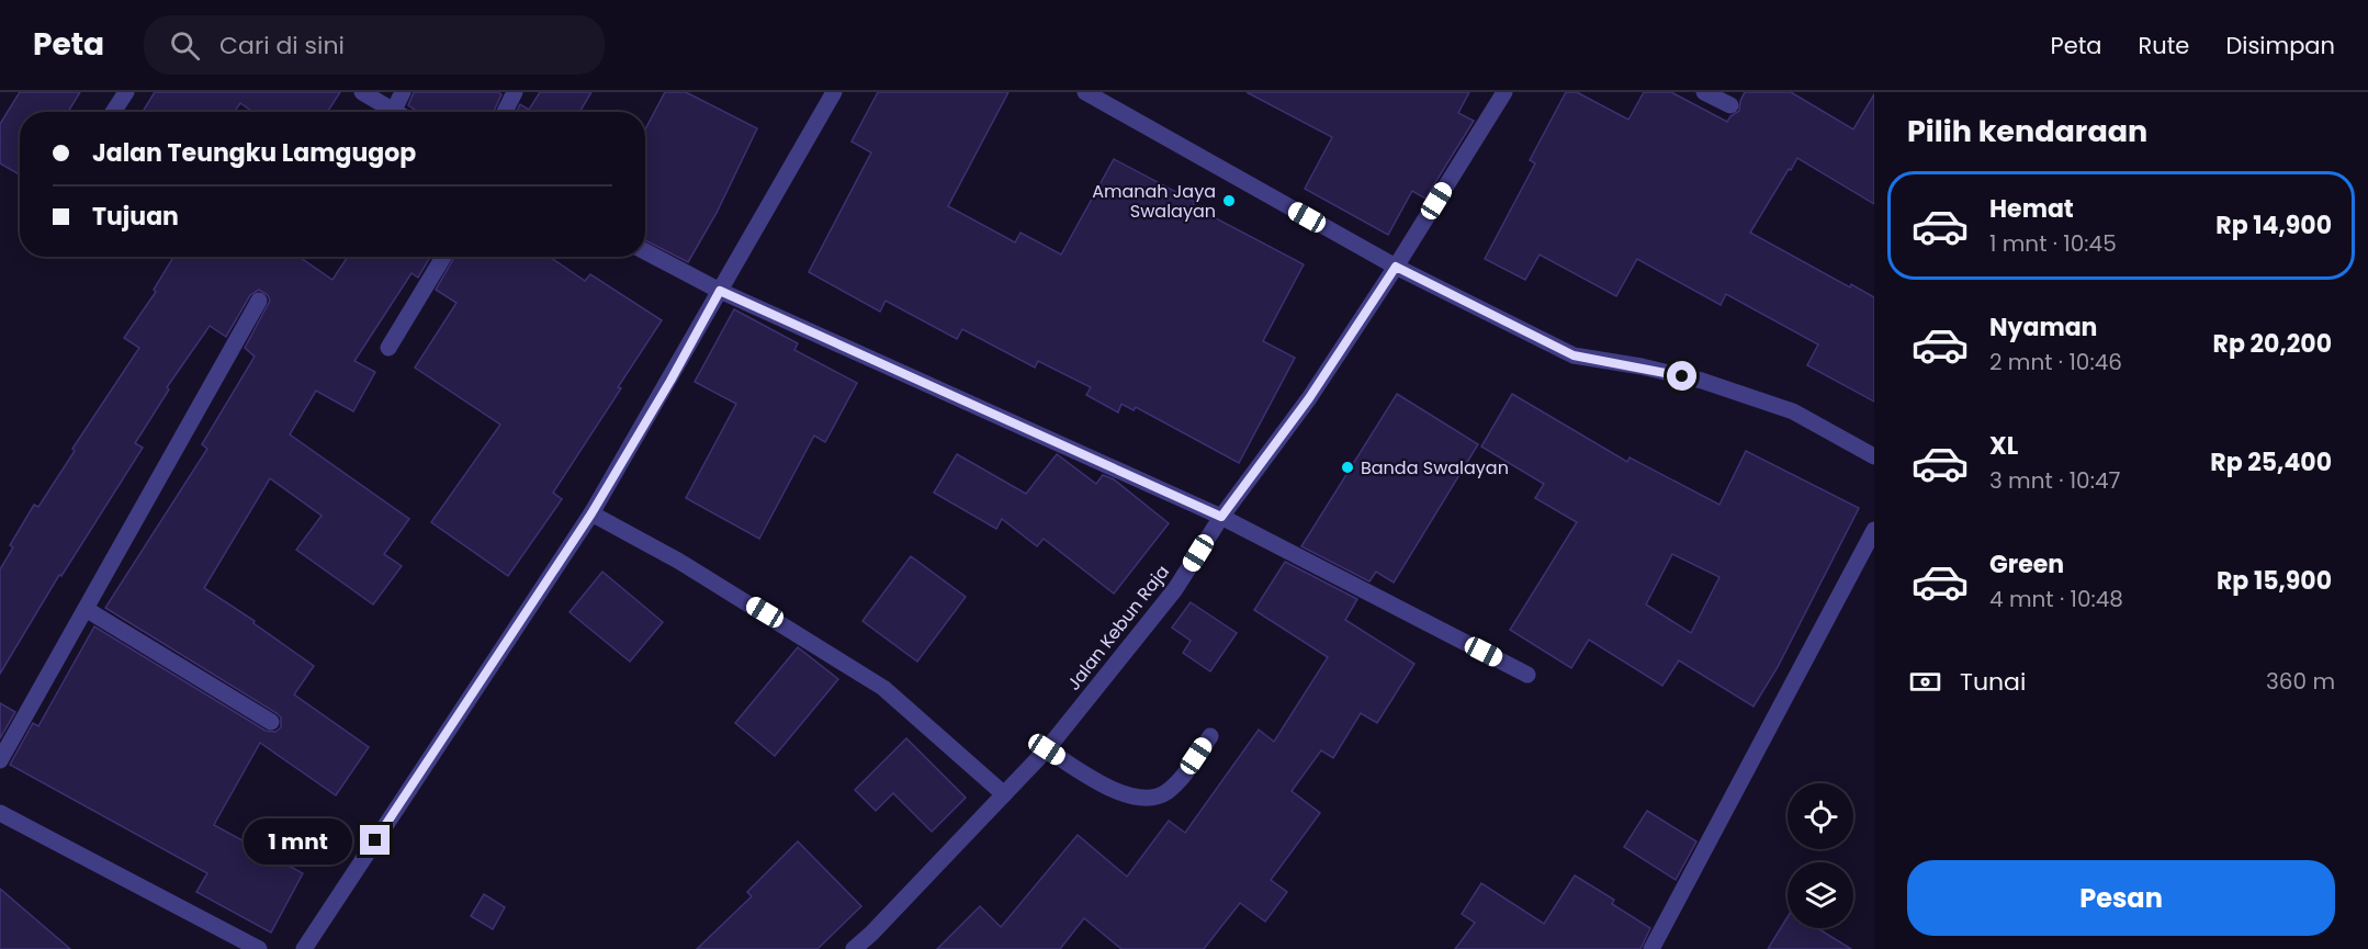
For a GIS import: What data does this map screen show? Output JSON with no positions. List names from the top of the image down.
{
  "streets": {
    "street": ["Jalan Kebun Raja"]
  },
  "places": ["Amanah Jaya Swalayan", "Banda Swalayan"],
  "page": {
    "header": "Peta",
    "search": "Cari di sini",
    "nav": ["Peta", "Rute", "Disimpan"],
    "heading": "Pilih kendaraan",
    "banner": ["Jalan Teungku Lamgugop", "Tujuan"],
    "list": [
      {
        "name": "Hemat",
        "note": "1 mnt · 10:45",
        "value": "Rp 14,900"
      },
      {
        "name": "Nyaman",
        "note": "2 mnt · 10:46",
        "value": "Rp 20,200"
      },
      {
        "name": "XL",
        "note": "3 mnt · 10:47",
        "value": "Rp 25,400"
      },
      {
        "name": "Green",
        "note": "4 mnt · 10:48",
        "value": "Rp 15,900"
      }
    ],
    "pay": ["Tunai", "360 m"],
    "bubble": "1 mnt",
    "buttons": "Pesan"
  }
}
